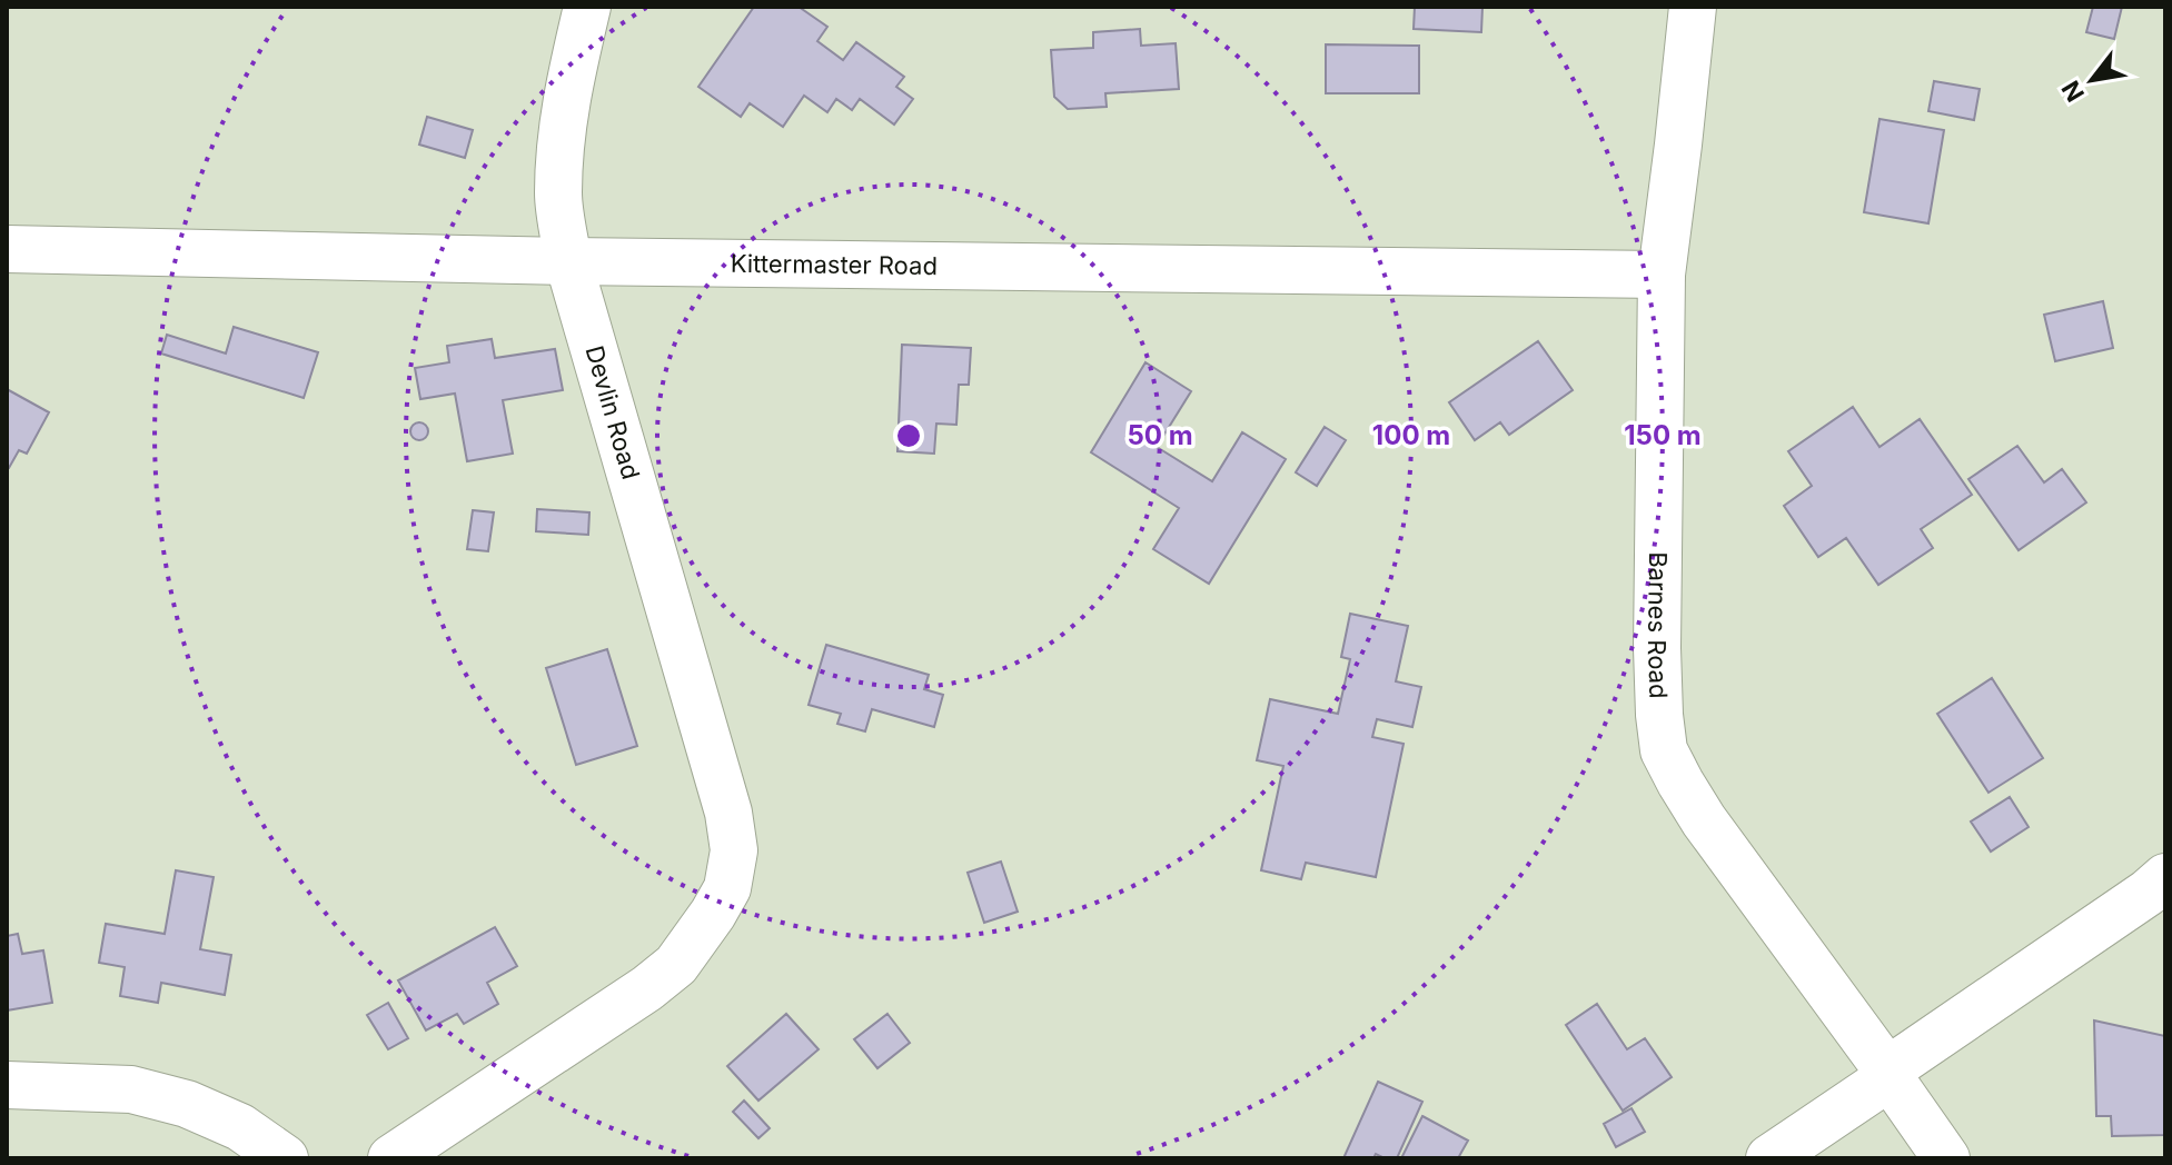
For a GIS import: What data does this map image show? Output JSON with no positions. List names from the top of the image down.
{
  "streets": {
    "street": ["Kittermaster Road", "Devlin Road", "Barnes Road"]
  },
  "crossings": [
    ["Kittermaster Road", "Devlin Road"],
    ["Kittermaster Road", "Barnes Road"]
  ],
  "north": "bottom left",
  "rings": ["50 m", "100 m", "150 m"]
}
